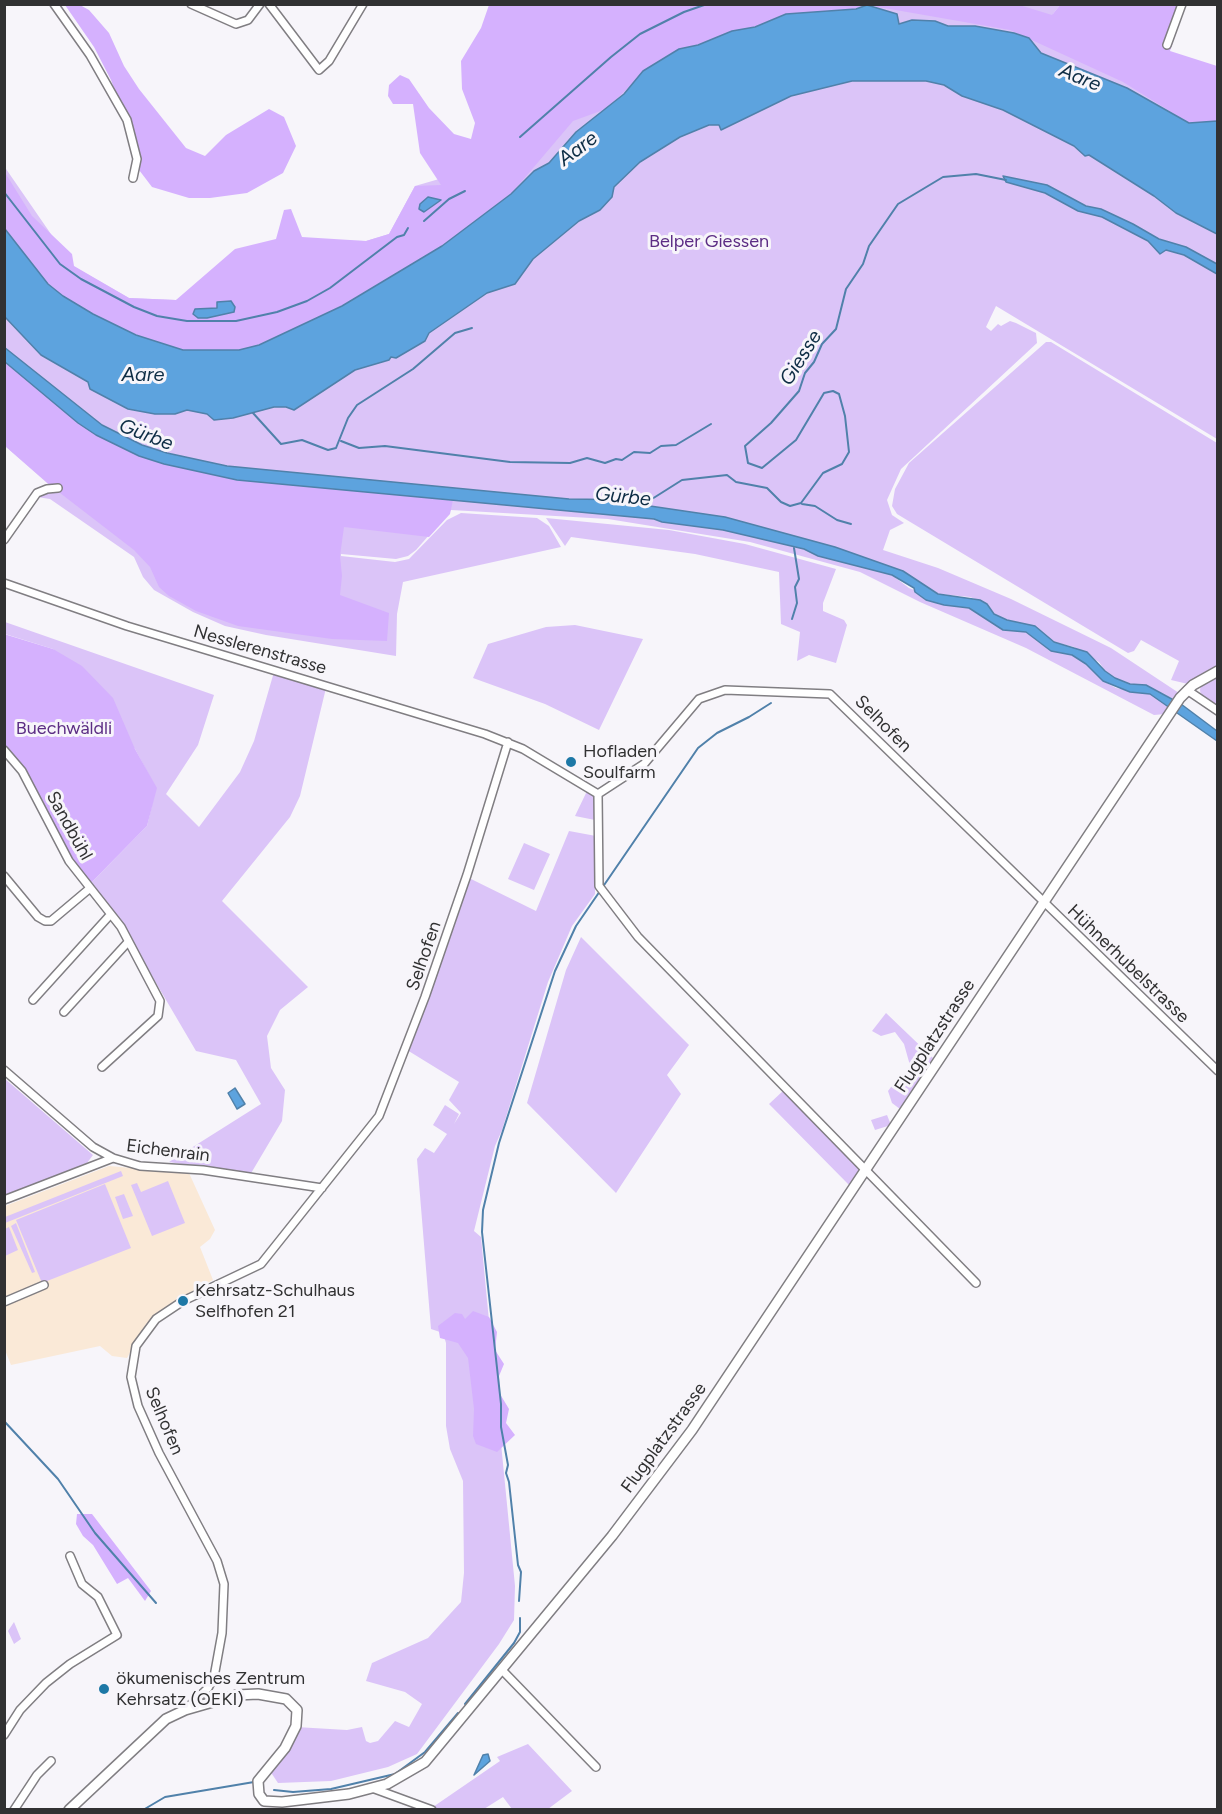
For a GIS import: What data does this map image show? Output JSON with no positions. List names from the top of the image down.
{
  "streets": {
    "street": [
      "Nesslerenstrasse",
      "Selhofen",
      "Sandbühl",
      "Hühnerhubelstrasse",
      "Flugplatzstrasse",
      "Eichenrain"
    ]
  },
  "crossings": [
    ["Nesslerenstrasse", "Selhofen"],
    ["Selhofen", "Hühnerhubelstrasse"],
    ["Selhofen", "Flugplatzstrasse"],
    ["Selhofen", "Eichenrain"],
    ["Hühnerhubelstrasse", "Flugplatzstrasse"]
  ],
  "water": ["Aare", "Giesse", "Gürbe"],
  "parks": ["Belper Giessen", "Buechwäldli"],
  "places": ["Hofladen Soulfarm", "Kehrsatz-Schulhaus Selfhofen 21", "ökumenisches Zentrum Kehrsatz (OEKI)"]
}
